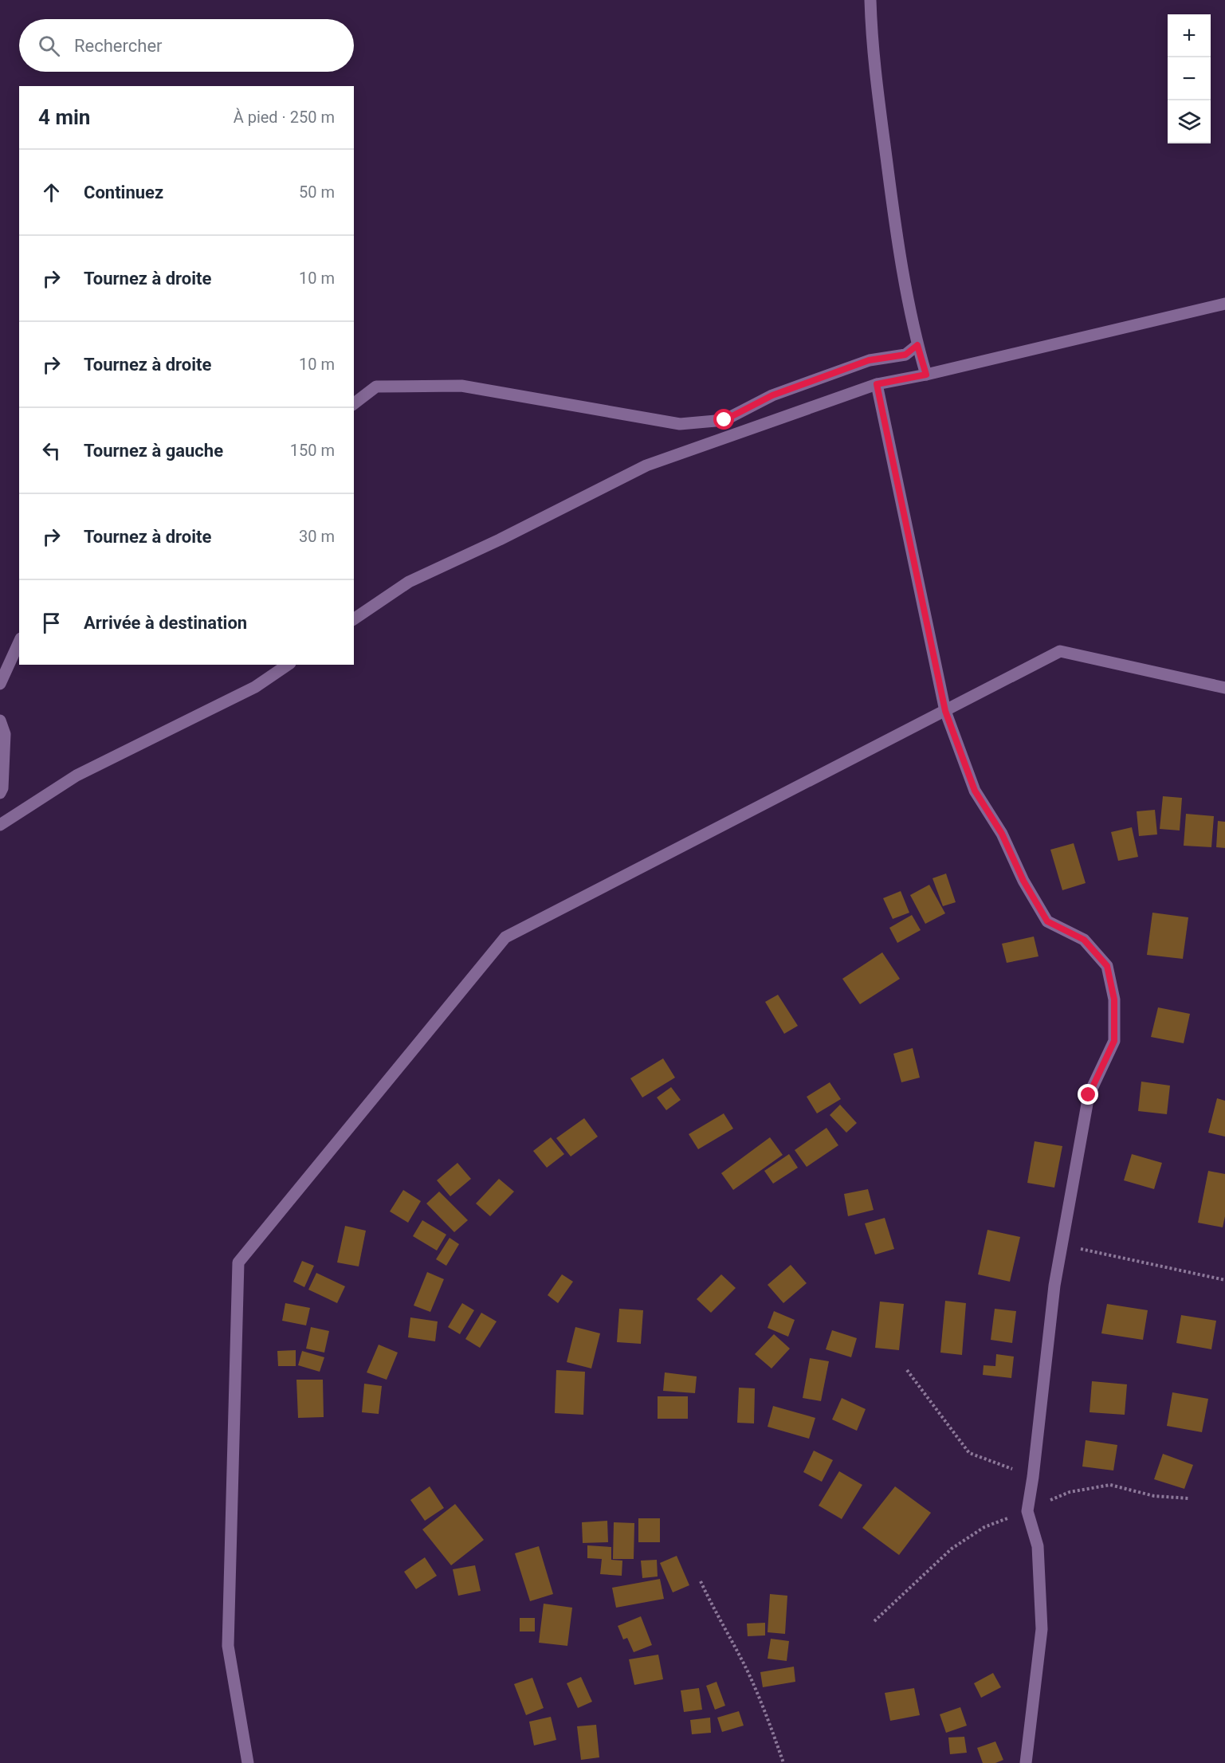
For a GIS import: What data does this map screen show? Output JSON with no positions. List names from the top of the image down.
{
  "page": {
    "map_buttons": ["+", "−"],
    "search": "Rechercher",
    "heading": ["4 min", "À pied · 250 m"],
    "list": [
      ["Continuez", "50 m"],
      ["Tournez à droite", "10 m"],
      ["Tournez à droite", "10 m"],
      ["Tournez à gauche", "150 m"],
      ["Tournez à droite", "30 m"],
      "Arrivée à destination"
    ]
  }
}
